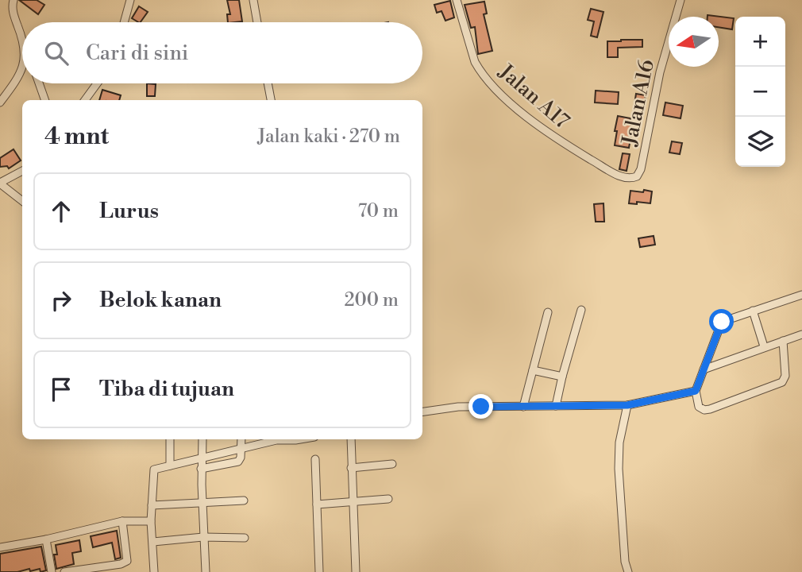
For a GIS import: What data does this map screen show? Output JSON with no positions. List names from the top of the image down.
{
  "streets": {
    "street": ["Jalan A17", "Jalan A16"]
  },
  "crossings": [
    ["Jalan A17", "Jalan A16"]
  ],
  "north": "left",
  "page": {
    "map_buttons": ["+", "−"],
    "search": "Cari di sini",
    "heading": ["4 mnt", "Jalan kaki · 270 m"],
    "list": [
      ["Lurus", "70 m"],
      ["Belok kanan", "200 m"],
      "Tiba di tujuan"
    ]
  }
}
